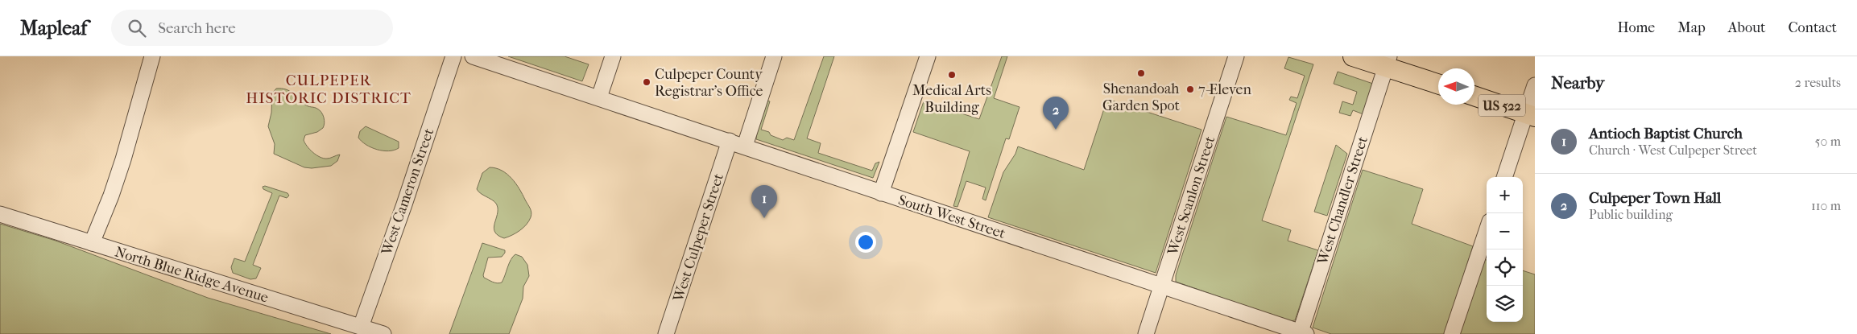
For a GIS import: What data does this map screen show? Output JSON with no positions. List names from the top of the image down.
{
  "streets": {
    "main road": ["US 522"],
    "street": [
      "West Cameron Street",
      "West Scanlon Street",
      "West Chandler Street",
      "South West Street",
      "West Culpeper Street",
      "North Blue Ridge Avenue"
    ]
  },
  "crossings": [
    ["West Cameron Street", "North Blue Ridge Avenue"],
    ["West Scanlon Street", "South West Street"],
    ["West Chandler Street", "South West Street"],
    ["South West Street", "West Culpeper Street"]
  ],
  "districts": ["CULPEPER HISTORIC DISTRICT"],
  "places": [
    "Shenandoah Garden Spot",
    "Medical Arts Building",
    "Culpeper County Registrar's Office",
    "7-Eleven"
  ],
  "north": "left",
  "page": {
    "header": "Mapleaf",
    "search": "Search here",
    "nav": [
      "Home",
      "Map",
      "About",
      "Contact"
    ],
    "heading": ["Nearby", "2 results"],
    "pins": ["2", "1"],
    "list": [
      {
        "mark": "1",
        "name": "Antioch Baptist Church",
        "note": "Church · West Culpeper Street",
        "value": "50 m"
      },
      {
        "mark": "2",
        "name": "Culpeper Town Hall",
        "note": "Public building",
        "value": "110 m"
      }
    ],
    "map_buttons": ["+", "−"]
  }
}
